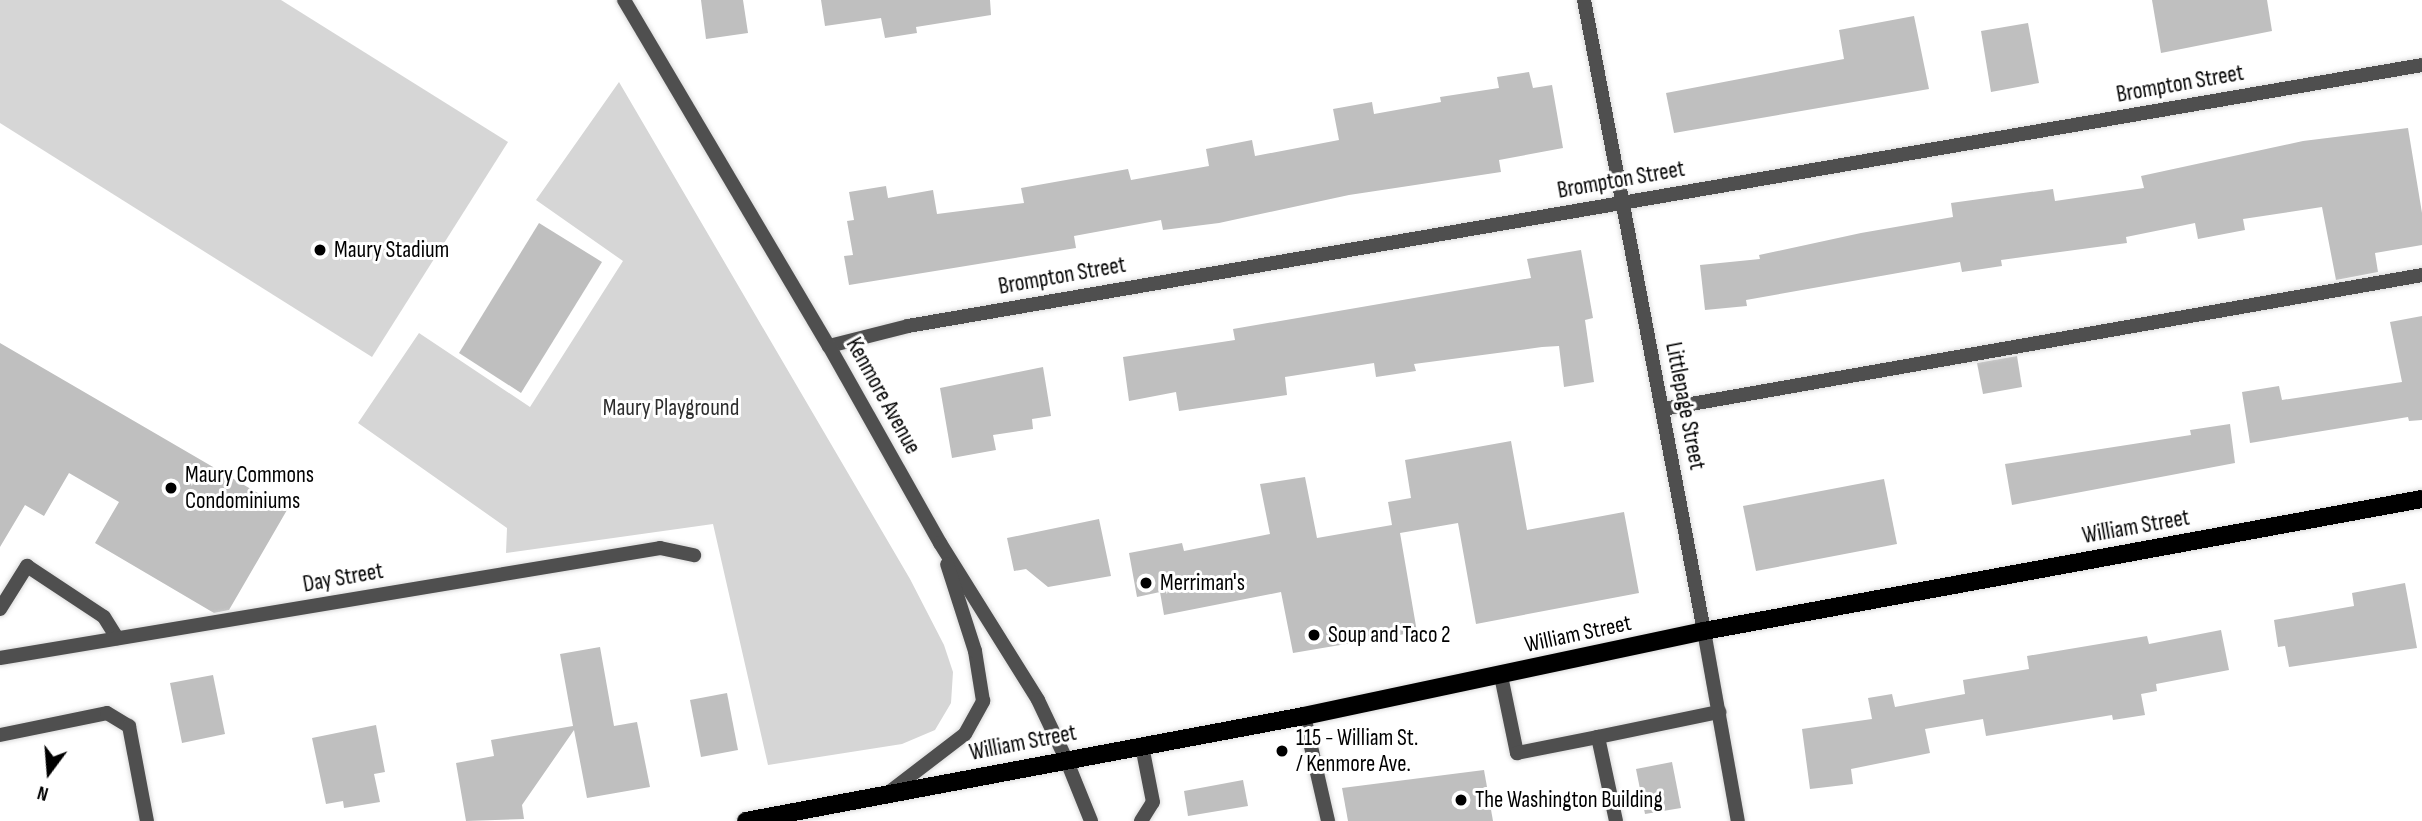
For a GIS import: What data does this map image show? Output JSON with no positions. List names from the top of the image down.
{
  "streets": {
    "main road": ["William Street"],
    "street": [
      "Brompton Street",
      "Kenmore Avenue",
      "Littlepage Street",
      "Day Street"
    ]
  },
  "crossings": [
    ["Brompton Street", "Kenmore Avenue"],
    ["Brompton Street", "Littlepage Street"],
    ["Kenmore Avenue", "William Street"],
    ["Littlepage Street", "William Street"]
  ],
  "parks": ["Maury Playground"],
  "places": [
    "Maury Stadium",
    "Maury Commons Condominiums",
    "Merriman's",
    "Soup and Taco 2",
    "115 - William St. / Kenmore Ave.",
    "The Washington Building"
  ],
  "north": "bottom"
}
